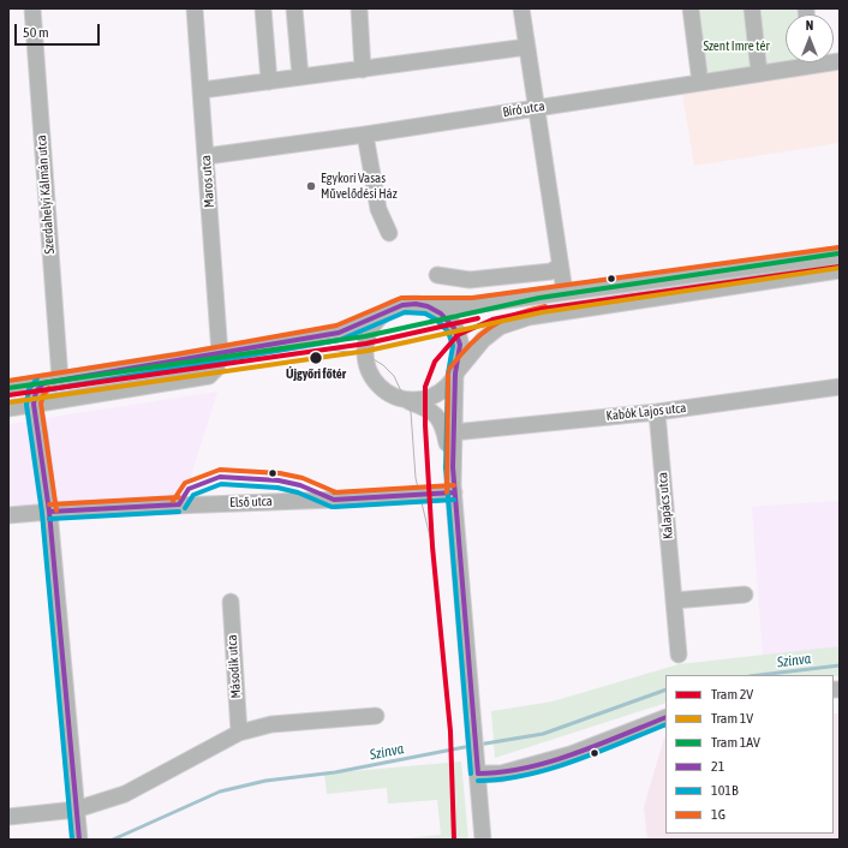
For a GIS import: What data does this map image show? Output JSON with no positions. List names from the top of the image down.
{
  "streets": {
    "street": [
      "Bíró utca",
      "Maros utca",
      "Szerdahelyi Kálmán utca",
      "Kabók Lajos utca",
      "Első utca",
      "Kalapács utca",
      "Második utca"
    ]
  },
  "crossings": [
    ["Bíró utca", "Maros utca"],
    ["Kabók Lajos utca", "Kalapács utca"]
  ],
  "water": ["Szinva"],
  "parks": ["Szent Imre tér"],
  "places": ["Egykori Vasas Művelődési Ház", "Újgyőri főtér"],
  "lines": [
    "transit line 1G",
    "tram line 1AV",
    "tram line 2V",
    "tram line 1V",
    "transit line 21",
    "transit line 101B"
  ],
  "legend": [
    "Tram 2V",
    "Tram 1V",
    "Tram 1AV",
    "21",
    "101B",
    "1G"
  ],
  "scale_bar": "50 m",
  "north": "top"
}
